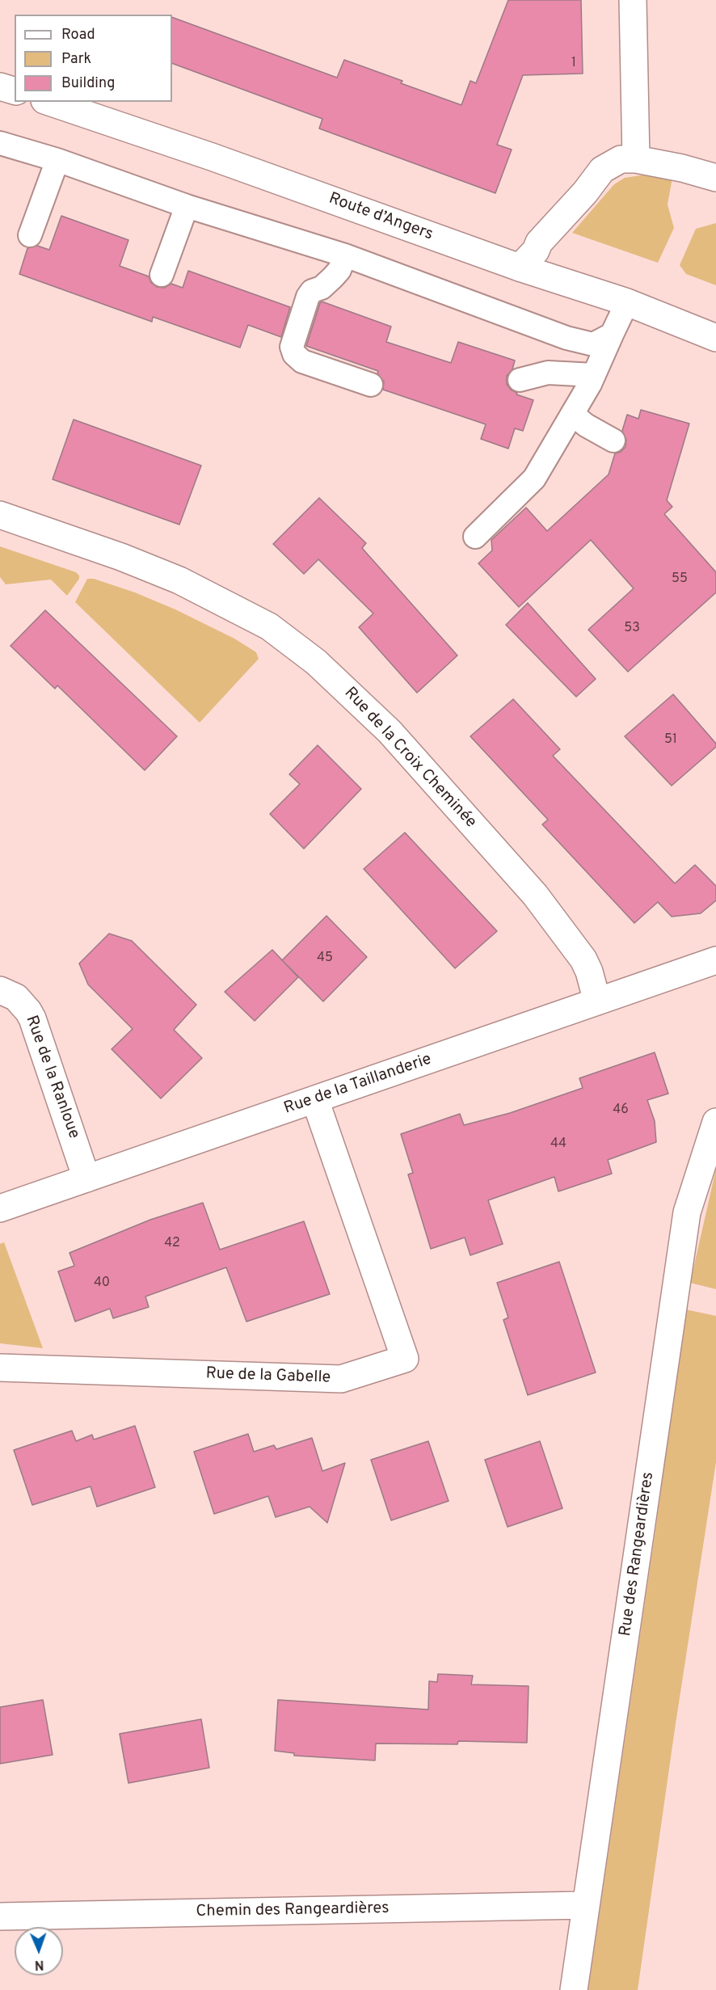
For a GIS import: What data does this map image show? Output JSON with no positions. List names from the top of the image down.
{
  "streets": {
    "street": [
      "Route d’Angers",
      "Rue de la Croix Cheminée",
      "Rue de la Ranloue",
      "Rue de la Taillanderie",
      "Rue de la Gabelle",
      "Rue des Rangeardières",
      "Chemin des Rangeardières"
    ]
  },
  "crossings": [
    ["Rue de la Croix Cheminée", "Rue de la Taillanderie"],
    ["Rue de la Ranloue", "Rue de la Taillanderie"],
    ["Rue de la Taillanderie", "Rue de la Gabelle"],
    ["Rue des Rangeardières", "Chemin des Rangeardières"]
  ],
  "house_numbers": [
    "1",
    "55",
    "53",
    "51",
    "45",
    "46",
    "44",
    "42",
    "40"
  ],
  "legend": ["Road", "Park", "Building"],
  "north": "bottom"
}
